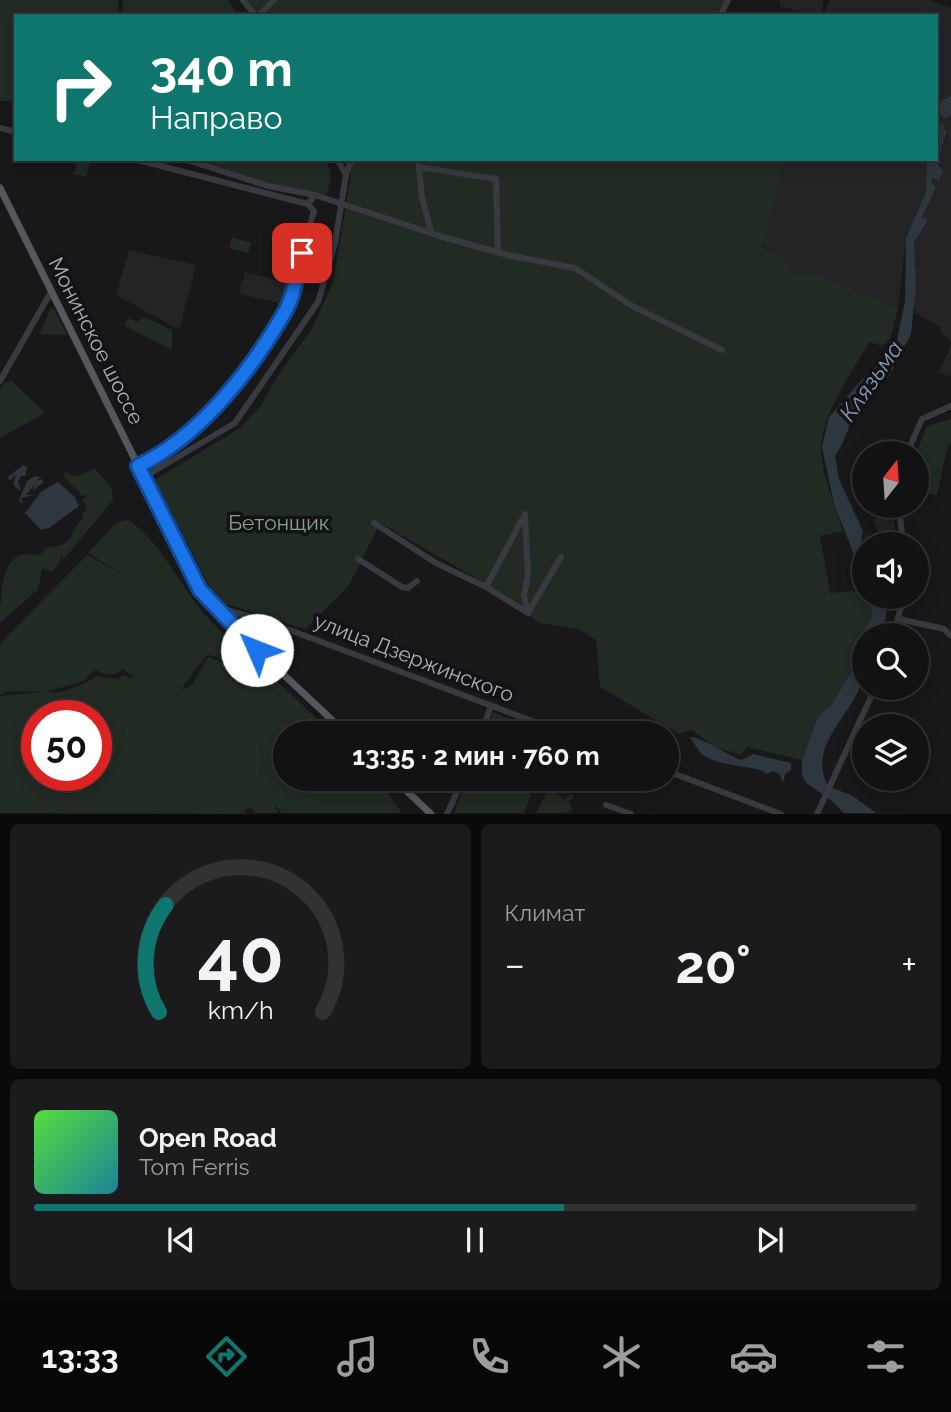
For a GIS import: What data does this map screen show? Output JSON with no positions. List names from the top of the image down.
{
  "streets": {
    "main road": ["Монинское шоссе"],
    "street": ["улица Дзержинского"]
  },
  "crossings": [
    ["Монинское шоссе", "улица Дзержинского"]
  ],
  "water": ["Клязьма"],
  "parks": ["Бетонщик"],
  "north": "top",
  "page": {
    "turn": ["340 m", "Направо"],
    "limit": "50",
    "trip": "13:35 · 2 мин · 760 m",
    "tile": "Климат",
    "heat": ["−", "20°", "+"],
    "song": ["Open Road", "Tom Ferris"],
    "tabs": "13:33",
    "gauge": ["40", "km/h"]
  }
}
